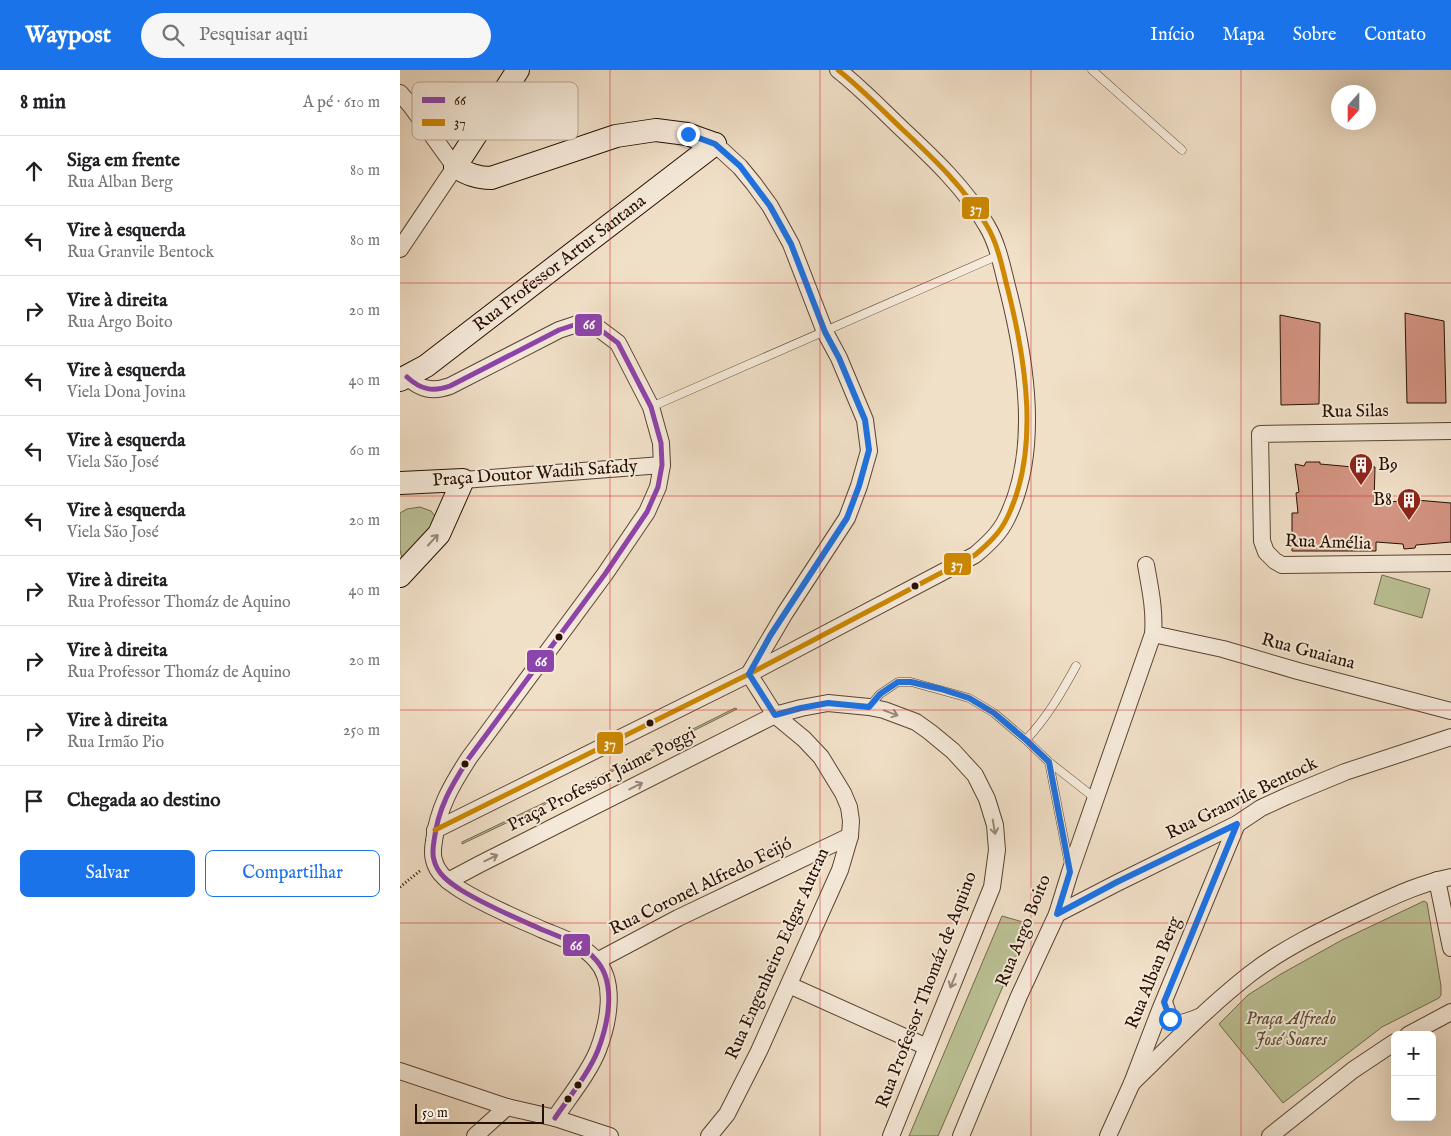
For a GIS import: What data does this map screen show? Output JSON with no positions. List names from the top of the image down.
{
  "streets": {
    "street": [
      "Rua Professor Artur Santana",
      "Rua Silas",
      "Praça Doutor Wadih Safady",
      "Rua Amélia",
      "Rua Guaiana",
      "Praça Professor Jaime Poggi",
      "Rua Granvile Bentock",
      "Rua Coronel Alfredo Feijó",
      "Rua Argo Boito",
      "Rua Engenheiro Edgar Autran",
      "Rua Alban Berg",
      "Rua Professor Thomáz de Aquino"
    ]
  },
  "crossings": [
    ["Rua Professor Artur Santana", "Praça Doutor Wadih Safady"],
    ["Rua Silas", "Rua Amélia"],
    ["Rua Guaiana", "Rua Argo Boito"],
    ["Praça Professor Jaime Poggi", "Rua Engenheiro Edgar Autran"],
    ["Praça Professor Jaime Poggi", "Rua Professor Thomáz de Aquino"],
    ["Rua Granvile Bentock", "Rua Argo Boito"],
    ["Rua Granvile Bentock", "Rua Alban Berg"],
    ["Rua Coronel Alfredo Feijó", "Rua Engenheiro Edgar Autran"],
    ["Rua Engenheiro Edgar Autran", "Rua Professor Thomáz de Aquino"]
  ],
  "one_way": ["Rua Professor Thomáz de Aquino"],
  "parks": ["Praça Alfredo José Soares"],
  "places": {
    "building": ["B9", "B8"]
  },
  "lines": ["transit line 37", "transit line 66"],
  "legend": ["66", "37"],
  "scale_bar": "50 m",
  "north": "bottom",
  "page": {
    "header": "Waypost",
    "search": "Pesquisar aqui",
    "nav": [
      "Início",
      "Mapa",
      "Sobre",
      "Contato"
    ],
    "heading": ["8 min", "A pé · 610 m"],
    "list": [
      ["Siga em frente", "Rua Alban Berg", "80 m"],
      ["Vire à esquerda", "Rua Granvile Bentock", "80 m"],
      ["Vire à direita", "Rua Argo Boito", "20 m"],
      ["Vire à esquerda", "Viela Dona Jovina", "40 m"],
      ["Vire à esquerda", "Viela São José", "60 m"],
      ["Vire à esquerda", "Viela São José", "20 m"],
      ["Vire à direita", "Rua Professor Thomáz de Aquino", "40 m"],
      ["Vire à direita", "Rua Professor Thomáz de Aquino", "20 m"],
      ["Vire à direita", "Rua Irmão Pio", "250 m"],
      "Chegada ao destino"
    ],
    "buttons": ["Salvar", "Compartilhar"],
    "map_buttons": ["+", "−"],
    "scale": "50 m"
  }
}
